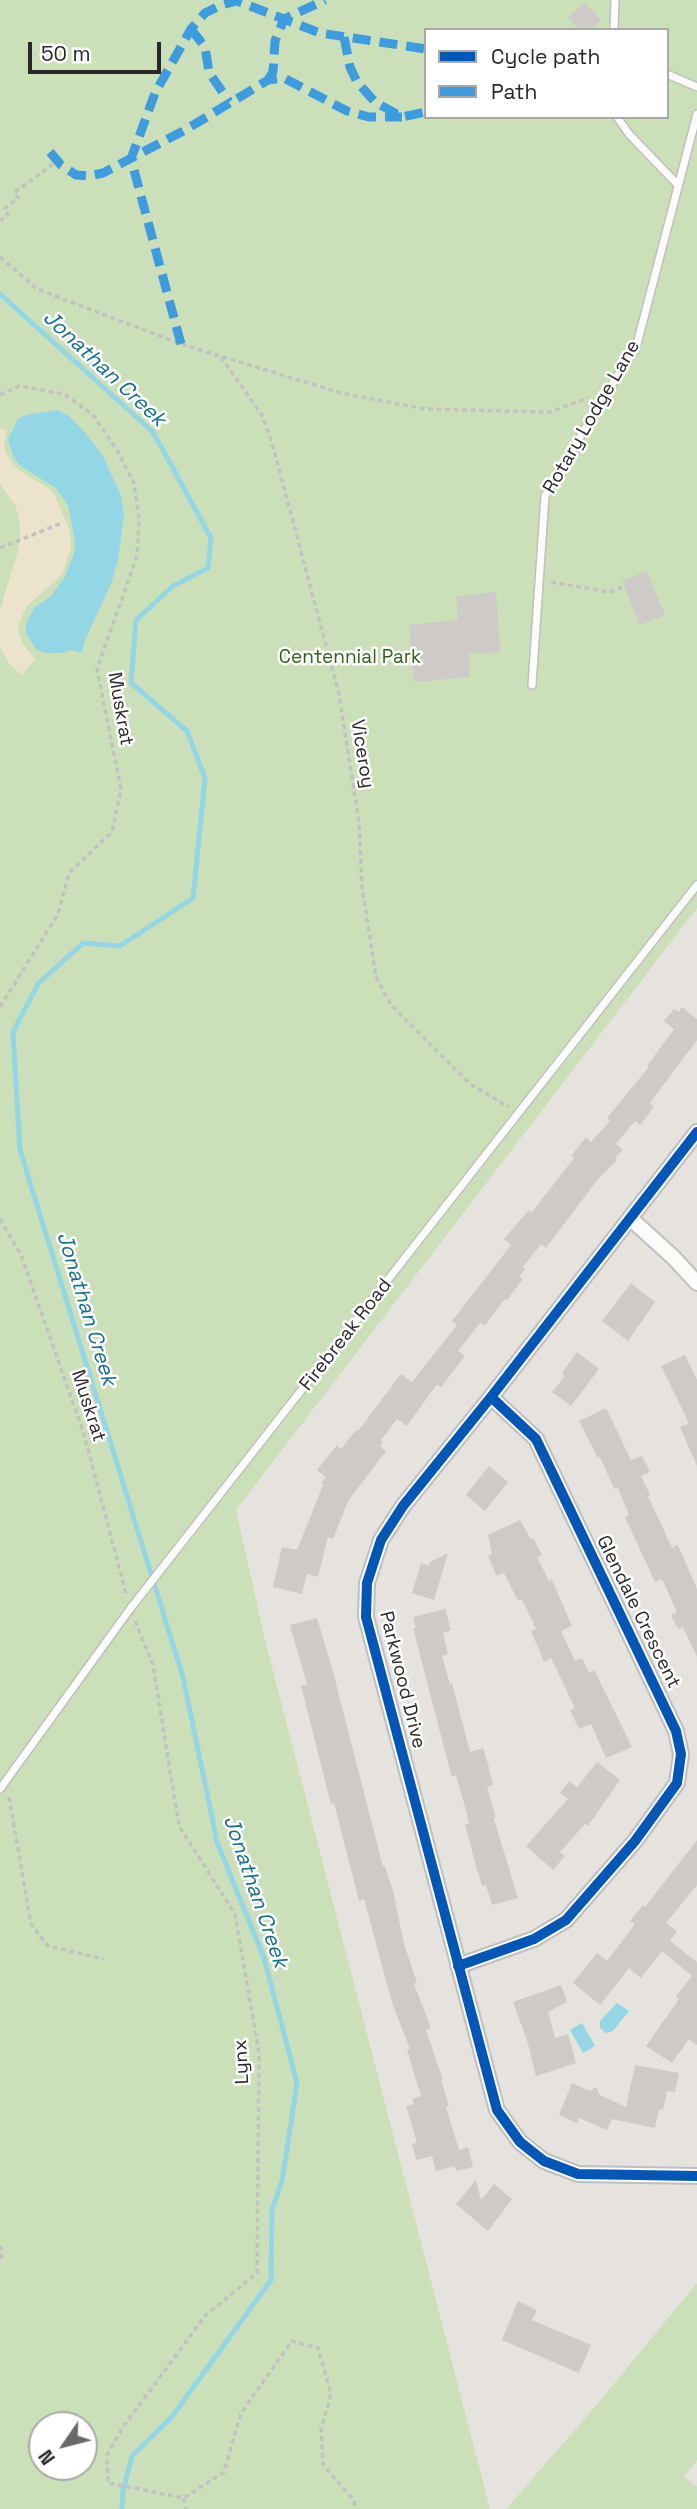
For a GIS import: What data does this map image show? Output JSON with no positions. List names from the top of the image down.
{
  "streets": {
    "street": ["Glendale Crescent", "Parkwood Drive"],
    "lane": ["Rotary Lodge Lane", "Firebreak Road"],
    "path": ["Muskrat", "Viceroy", "Lynx"]
  },
  "crossings": [
    ["Muskrat", "Firebreak Road"],
    ["Muskrat", "Lynx"],
    ["Viceroy", "Firebreak Road"],
    ["Firebreak Road", "Lynx"],
    ["Glendale Crescent", "Parkwood Drive"]
  ],
  "water": ["Jonathan Creek"],
  "parks": ["Centennial Park"],
  "legend": ["Cycle path", "Path"],
  "scale_bar": "50 m",
  "north": "bottom left"
}
